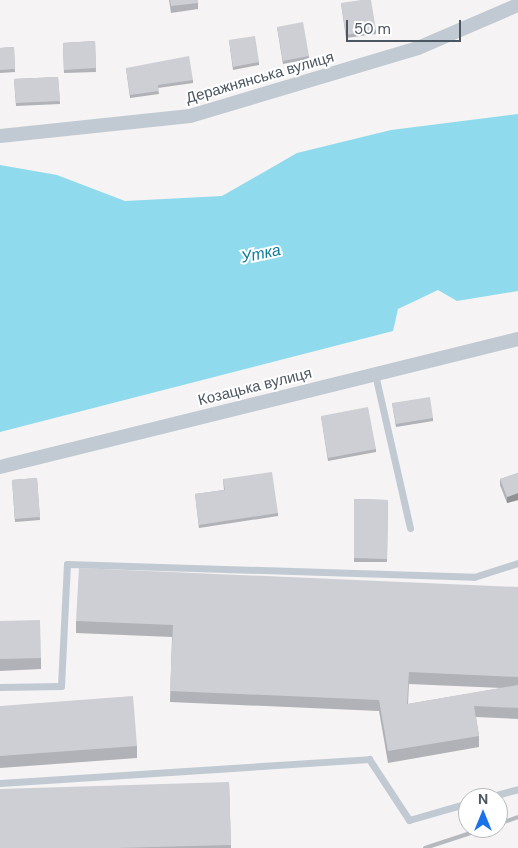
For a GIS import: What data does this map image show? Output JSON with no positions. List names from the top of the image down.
{
  "streets": {
    "street": ["Деражнянська вулиця", "Козацька вулиця"]
  },
  "water": ["Утка"],
  "scale_bar": "50 m",
  "north": "top"
}
